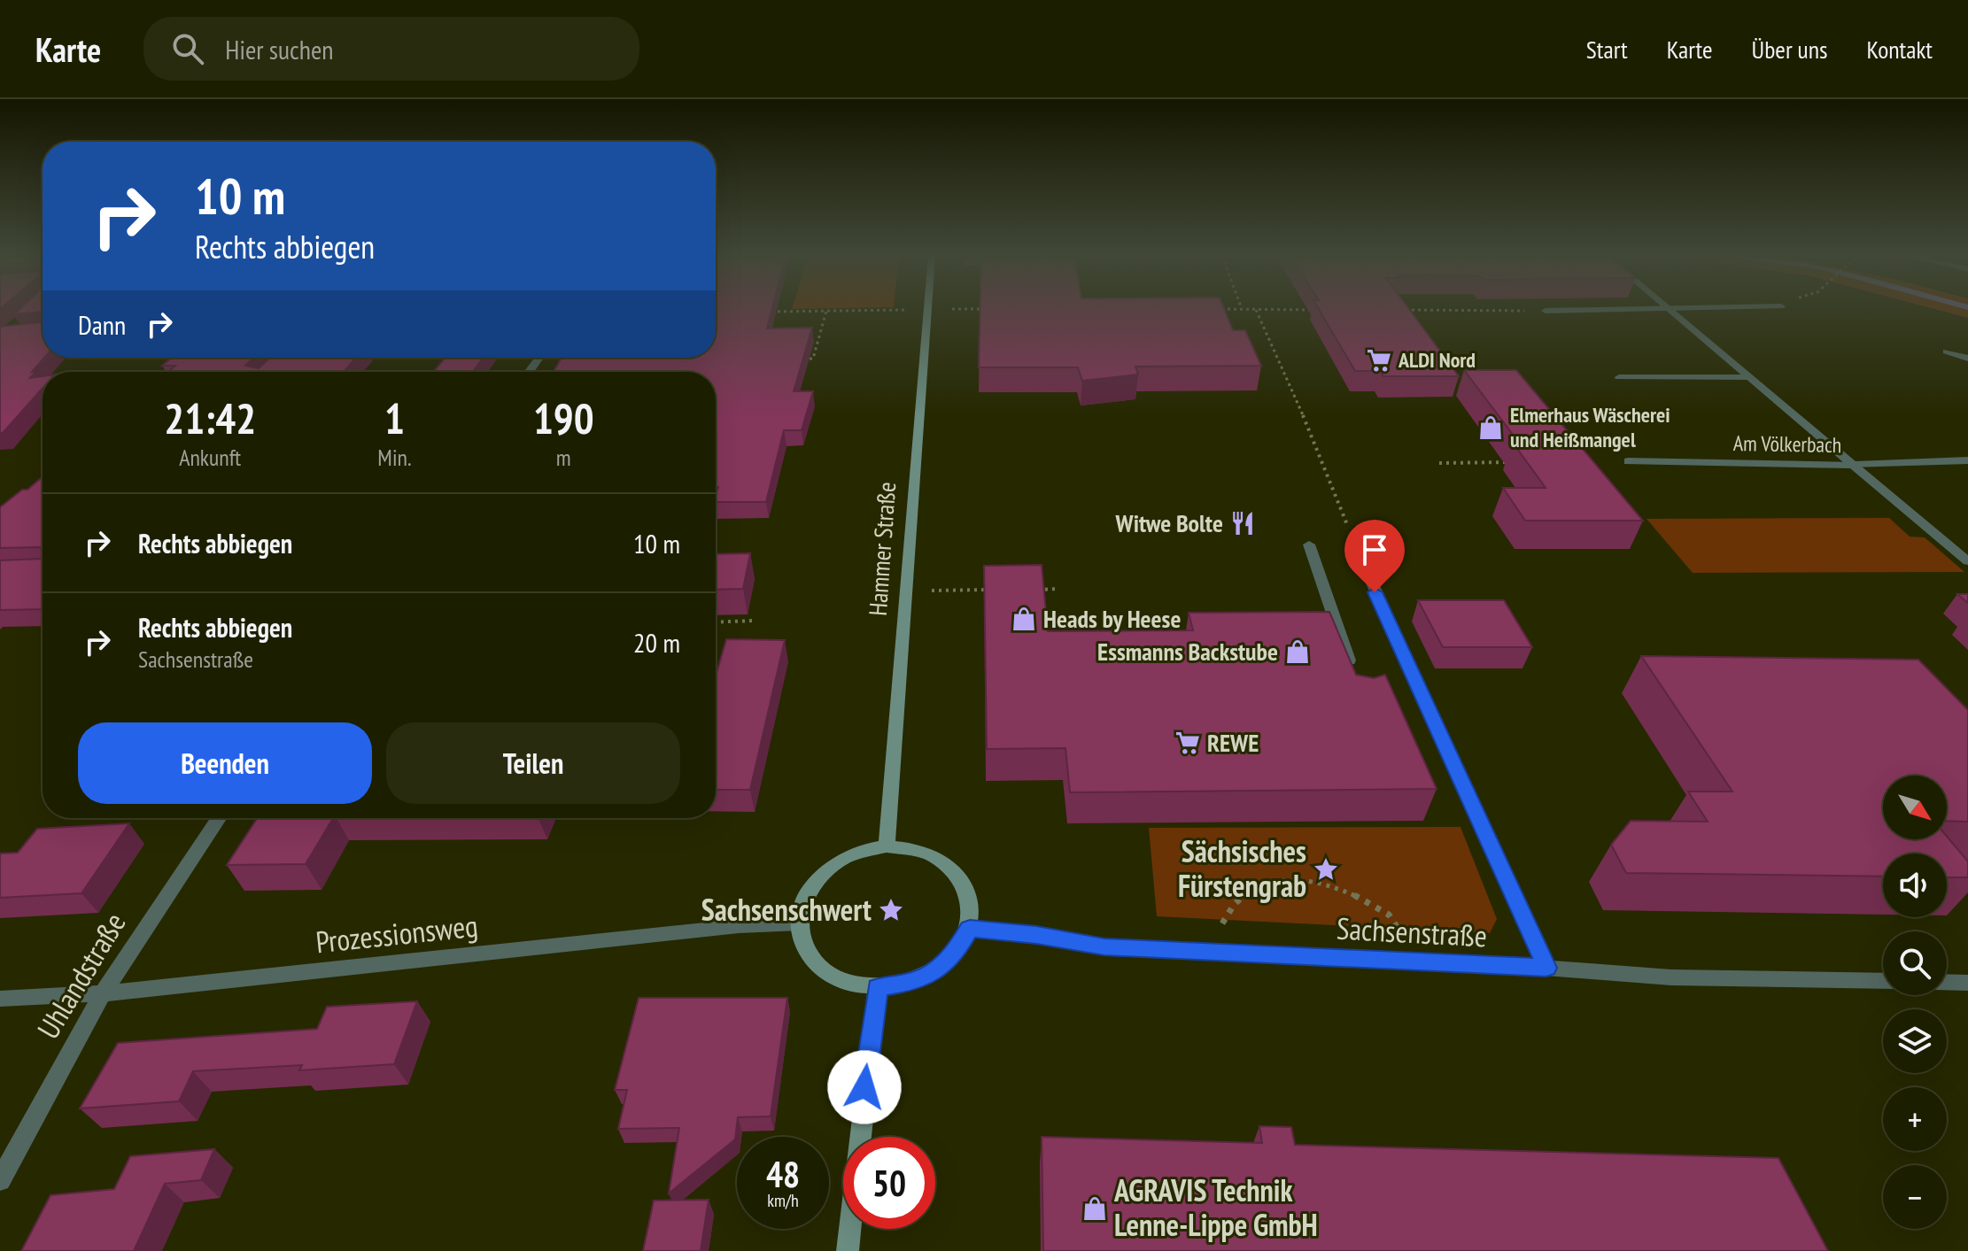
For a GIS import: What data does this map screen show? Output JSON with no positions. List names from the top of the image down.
{
  "streets": {
    "main road": ["Hammer Straße"],
    "street": [
      "Am Völkerbach",
      "Sachsenstraße",
      "Prozessionsweg",
      "Uhlandstraße"
    ]
  },
  "crossings": [
    ["Hammer Straße", "Sachsenstraße"],
    ["Hammer Straße", "Prozessionsweg"],
    ["Sachsenstraße", "Prozessionsweg"],
    ["Prozessionsweg", "Uhlandstraße"]
  ],
  "places": {
    "supermarket": ["ALDI Nord", "REWE"],
    "shop": [
      "Elmerhaus Wäscherei und Heißmangel",
      "Heads by Heese",
      "Essmanns Backstube",
      "AGRAVIS Technik Lenne-Lippe GmbH"
    ],
    "restaurant": ["Witwe Bolte"],
    "place": ["Sächsisches Fürstengrab", "Sachsenschwert"]
  },
  "north": "bottom right",
  "page": {
    "header": "Karte",
    "search": "Hier suchen",
    "nav": [
      "Start",
      "Karte",
      "Über uns",
      "Kontakt"
    ],
    "turn": ["10 m", "Rechts abbiegen"],
    "then": "Dann",
    "eta": [
      "21:42",
      "Ankunft",
      "1",
      "Min.",
      "190",
      "m"
    ],
    "list": [
      {
        "name": "Rechts abbiegen",
        "value": "10 m"
      },
      {
        "name": "Rechts abbiegen",
        "note": "Sachsenstraße",
        "value": "20 m"
      }
    ],
    "buttons": ["Beenden", "Teilen"],
    "map_buttons": ["+", "−"],
    "speed": "48 km/h",
    "limit": "50"
  }
}
